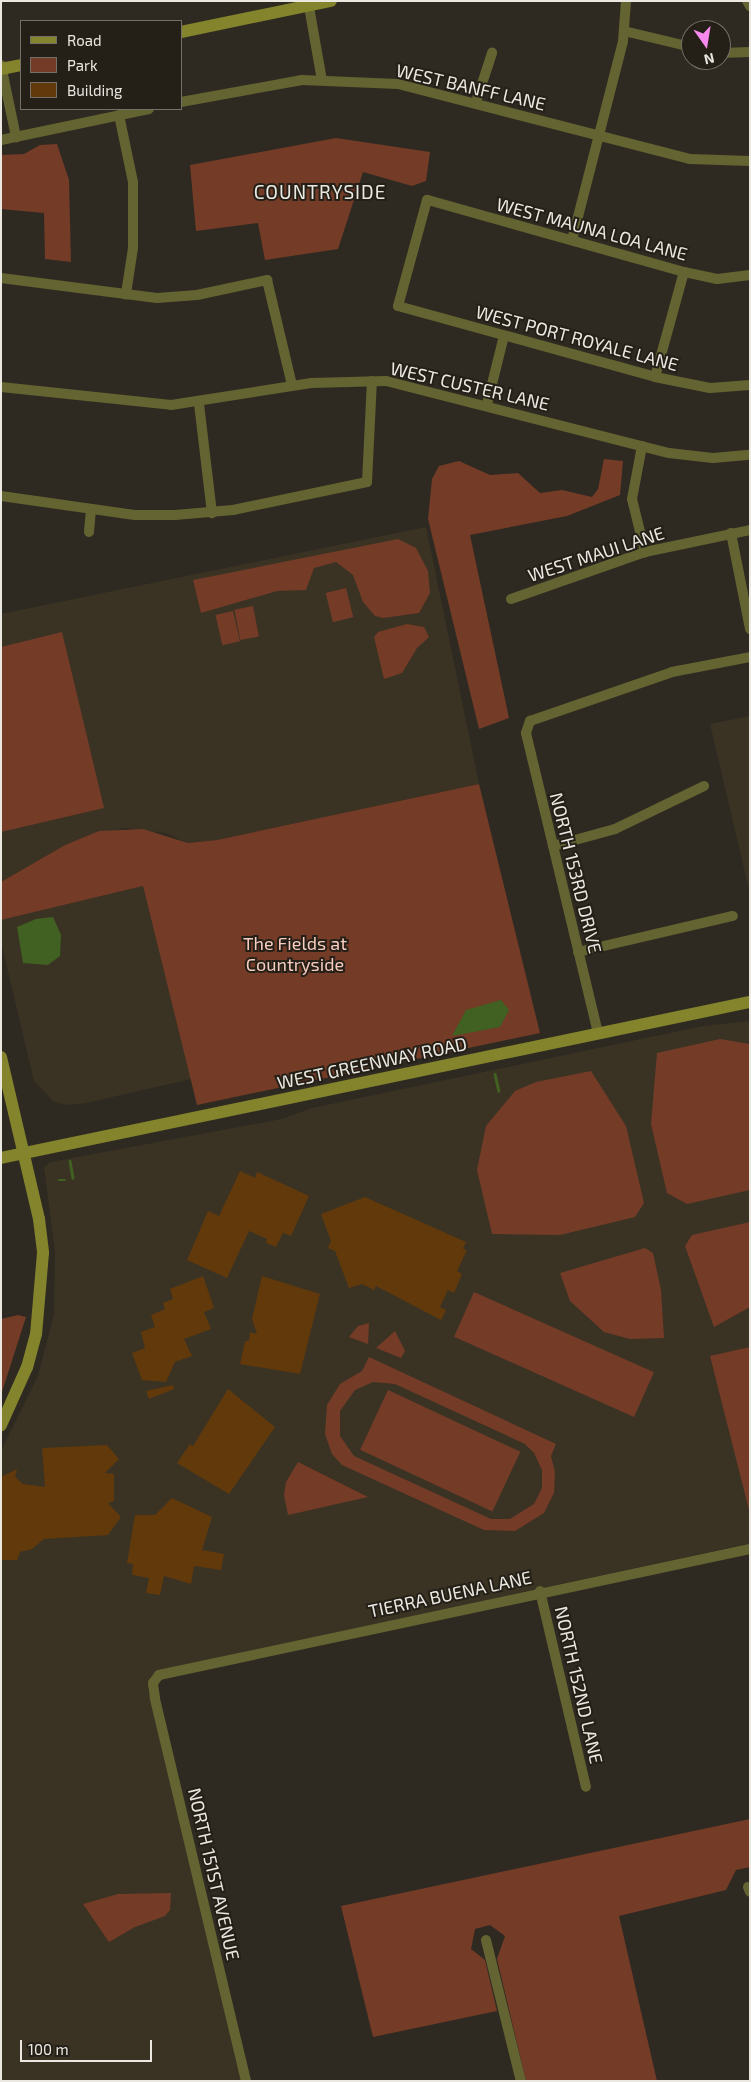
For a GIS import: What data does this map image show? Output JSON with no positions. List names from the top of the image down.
{
  "streets": {
    "main road": ["WEST GREENWAY ROAD"],
    "street": [
      "WEST BANFF LANE",
      "WEST MAUNA LOA LANE",
      "WEST PORT ROYALE LANE",
      "WEST CUSTER LANE",
      "WEST MAUI LANE",
      "NORTH 153RD DRIVE",
      "TIERRA BUENA LANE",
      "NORTH 152ND LANE",
      "NORTH 151ST AVENUE"
    ]
  },
  "crossings": [
    ["WEST MAUNA LOA LANE", "WEST PORT ROYALE LANE"],
    ["NORTH 153RD DRIVE", "WEST GREENWAY ROAD"],
    ["TIERRA BUENA LANE", "NORTH 152ND LANE"],
    ["TIERRA BUENA LANE", "NORTH 151ST AVENUE"]
  ],
  "districts": ["COUNTRYSIDE"],
  "parks": ["The Fields at Countryside"],
  "legend": ["Road", "Park", "Building"],
  "scale_bar": "100 m",
  "north": "bottom"
}
